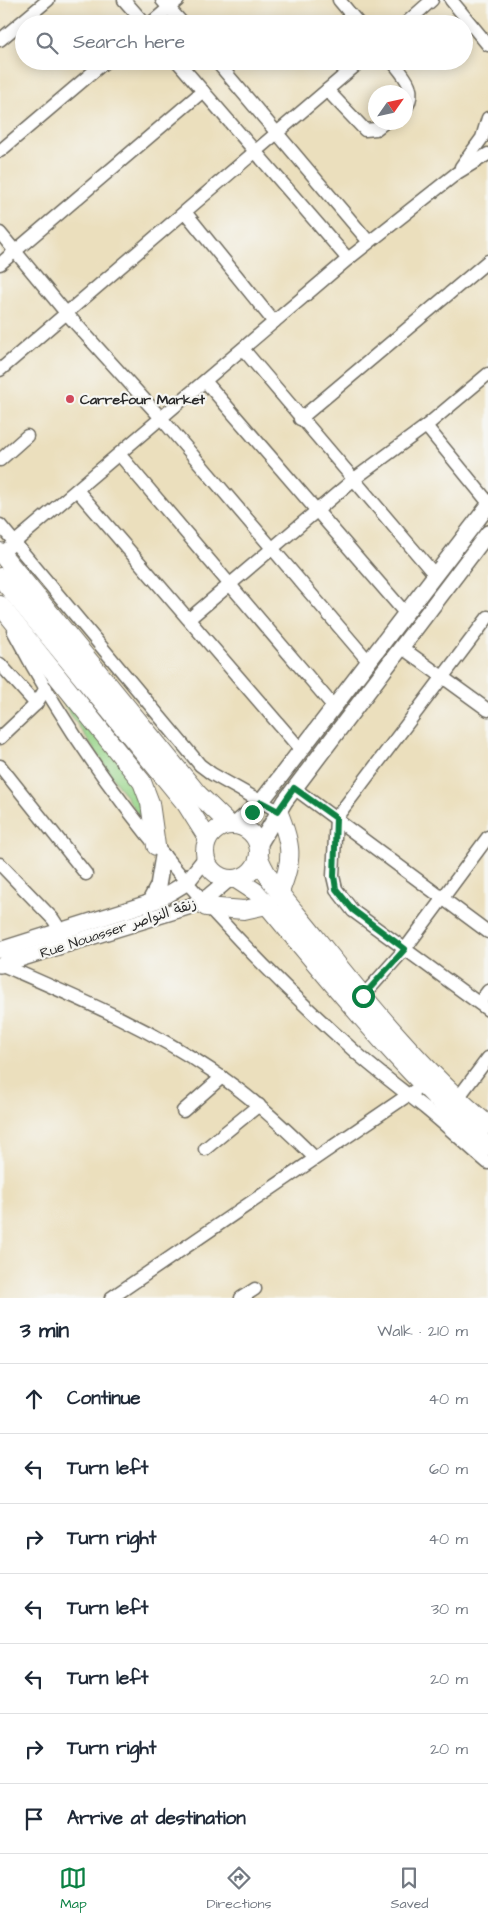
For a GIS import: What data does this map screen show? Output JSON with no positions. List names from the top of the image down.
{
  "streets": {
    "main road": ["Rue Nouasser زنقة النواصر"]
  },
  "places": ["Carrefour Market"],
  "north": "top right",
  "page": {
    "search": "Search here",
    "heading": ["3 min", "Walk · 210 m"],
    "list": [
      ["Continue", "40 m"],
      ["Turn left", "60 m"],
      ["Turn right", "40 m"],
      ["Turn left", "30 m"],
      ["Turn left", "20 m"],
      ["Turn right", "20 m"],
      "Arrive at destination"
    ],
    "nav": ["Map", "Directions", "Saved"]
  }
}
